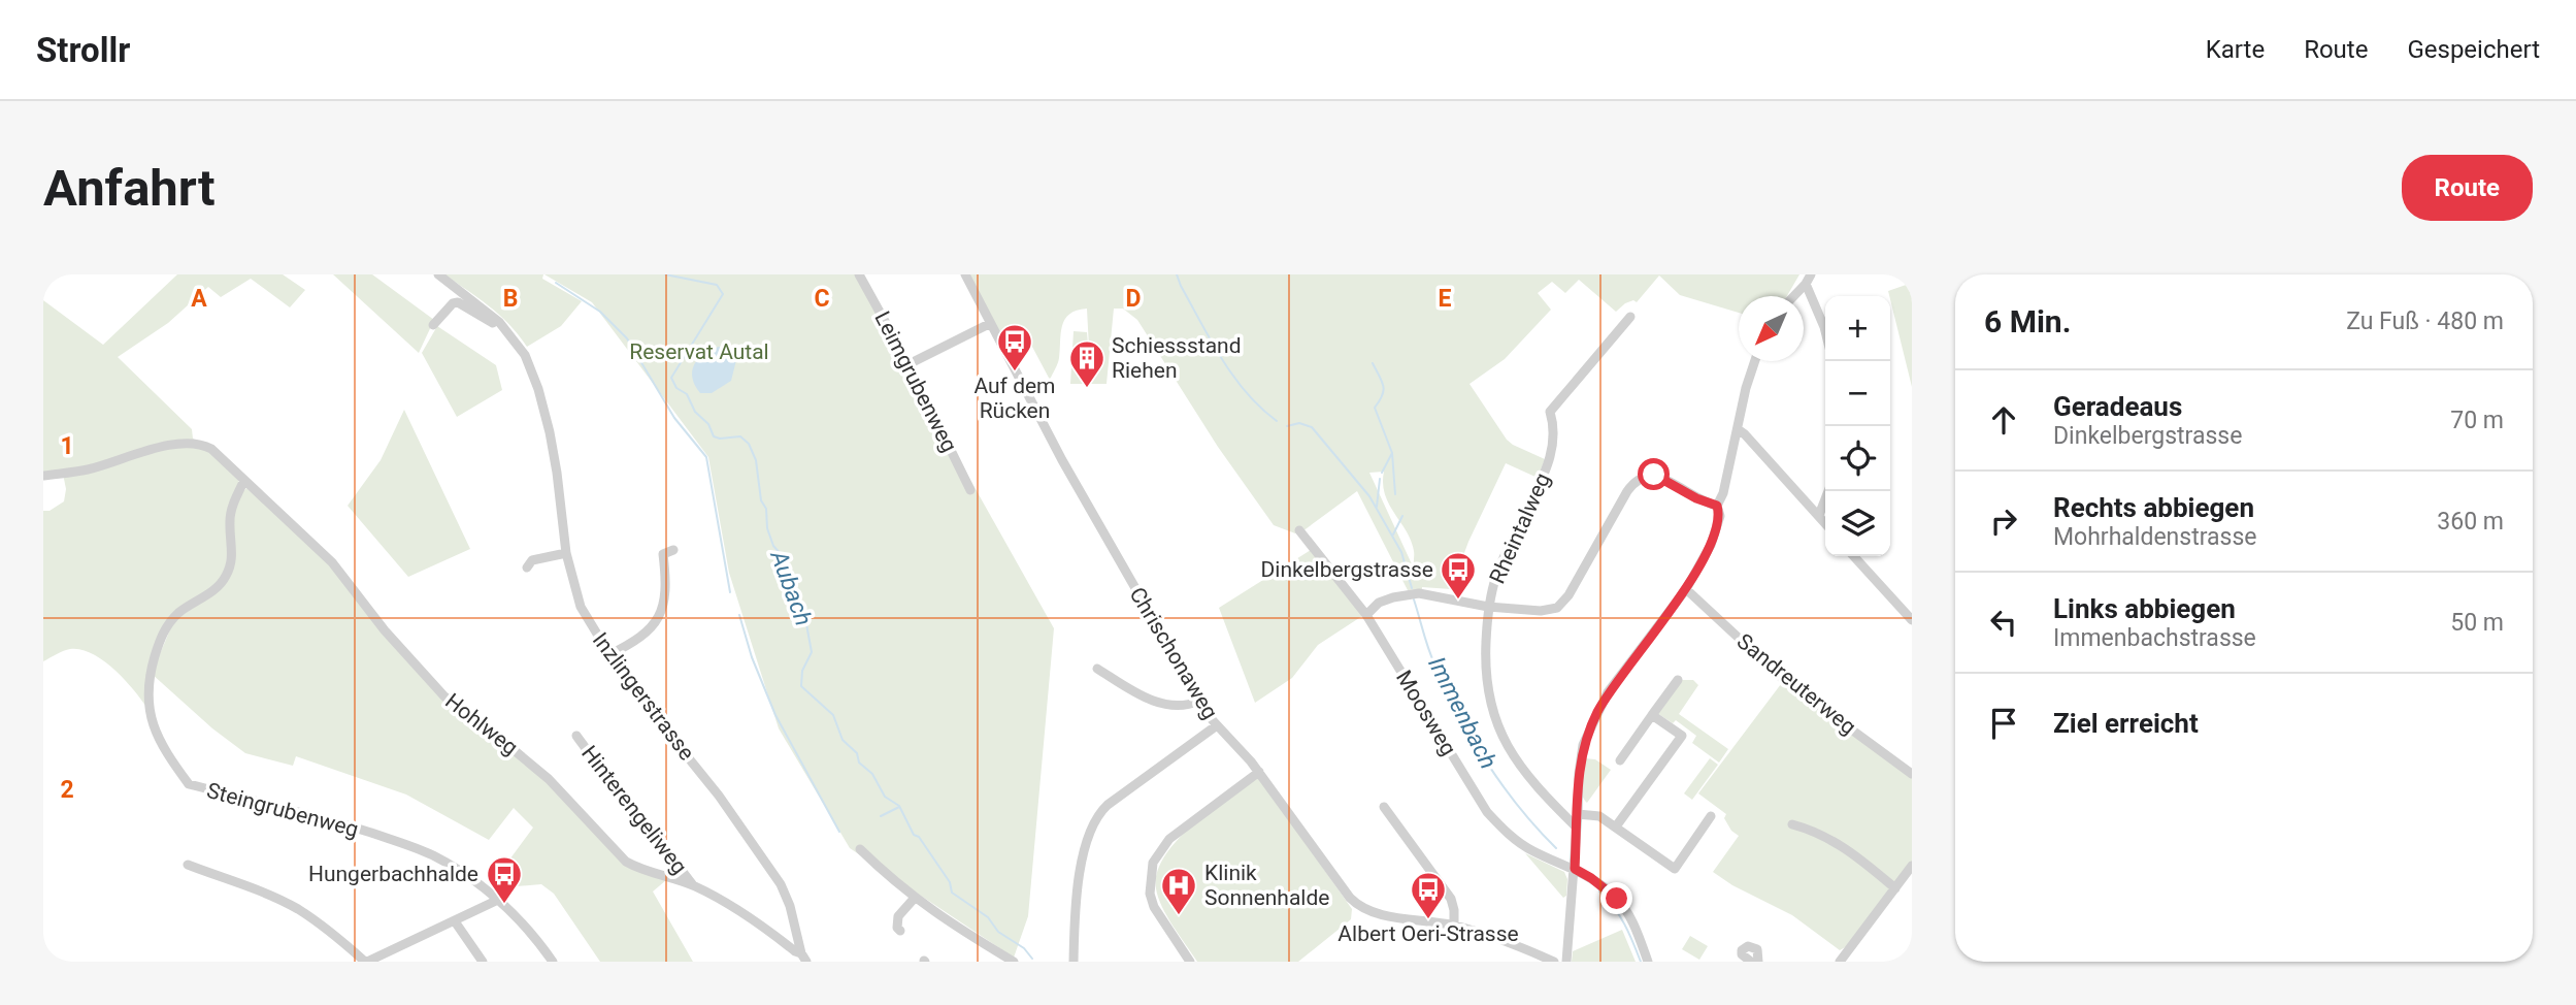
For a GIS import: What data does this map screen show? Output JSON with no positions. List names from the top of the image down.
{
  "streets": {
    "street": [
      "Leimgrubenweg",
      "Rheintalweg",
      "Chrischonaweg",
      "Sandreuterweg",
      "Inzlingerstrasse",
      "Moosweg",
      "Hohlweg",
      "Steingrubenweg",
      "Hinterengeliweg"
    ]
  },
  "crossings": [
    ["Inzlingerstrasse", "Hohlweg"],
    ["Hohlweg", "Steingrubenweg"],
    ["Hohlweg", "Hinterengeliweg"]
  ],
  "water": ["Aubach", "Immenbach"],
  "parks": ["Reservat Autal"],
  "places": {
    "bus stop": [
      "Auf dem Rücken",
      "Dinkelbergstrasse",
      "Hungerbachhalde",
      "Albert Oeri-Strasse"
    ],
    "building": ["Schiessstand Riehen"],
    "hospital": ["Klinik Sonnenhalde"]
  },
  "north": "bottom left",
  "page": {
    "header": "Strollr",
    "nav": ["Karte", "Route", "Gespeichert"],
    "buttons": "Route",
    "title": "Anfahrt",
    "heading": ["6 Min.", "Zu Fuß · 480 m"],
    "map_buttons": ["+", "−"],
    "list": [
      ["Geradeaus", "Dinkelbergstrasse", "70 m"],
      ["Rechts abbiegen", "Mohrhaldenstrasse", "360 m"],
      ["Links abbiegen", "Immenbachstrasse", "50 m"],
      "Ziel erreicht"
    ]
  },
  "grid": {
    "columns": [
      "A",
      "B",
      "C",
      "D",
      "E"
    ],
    "rows": ["1", "2"]
  }
}
